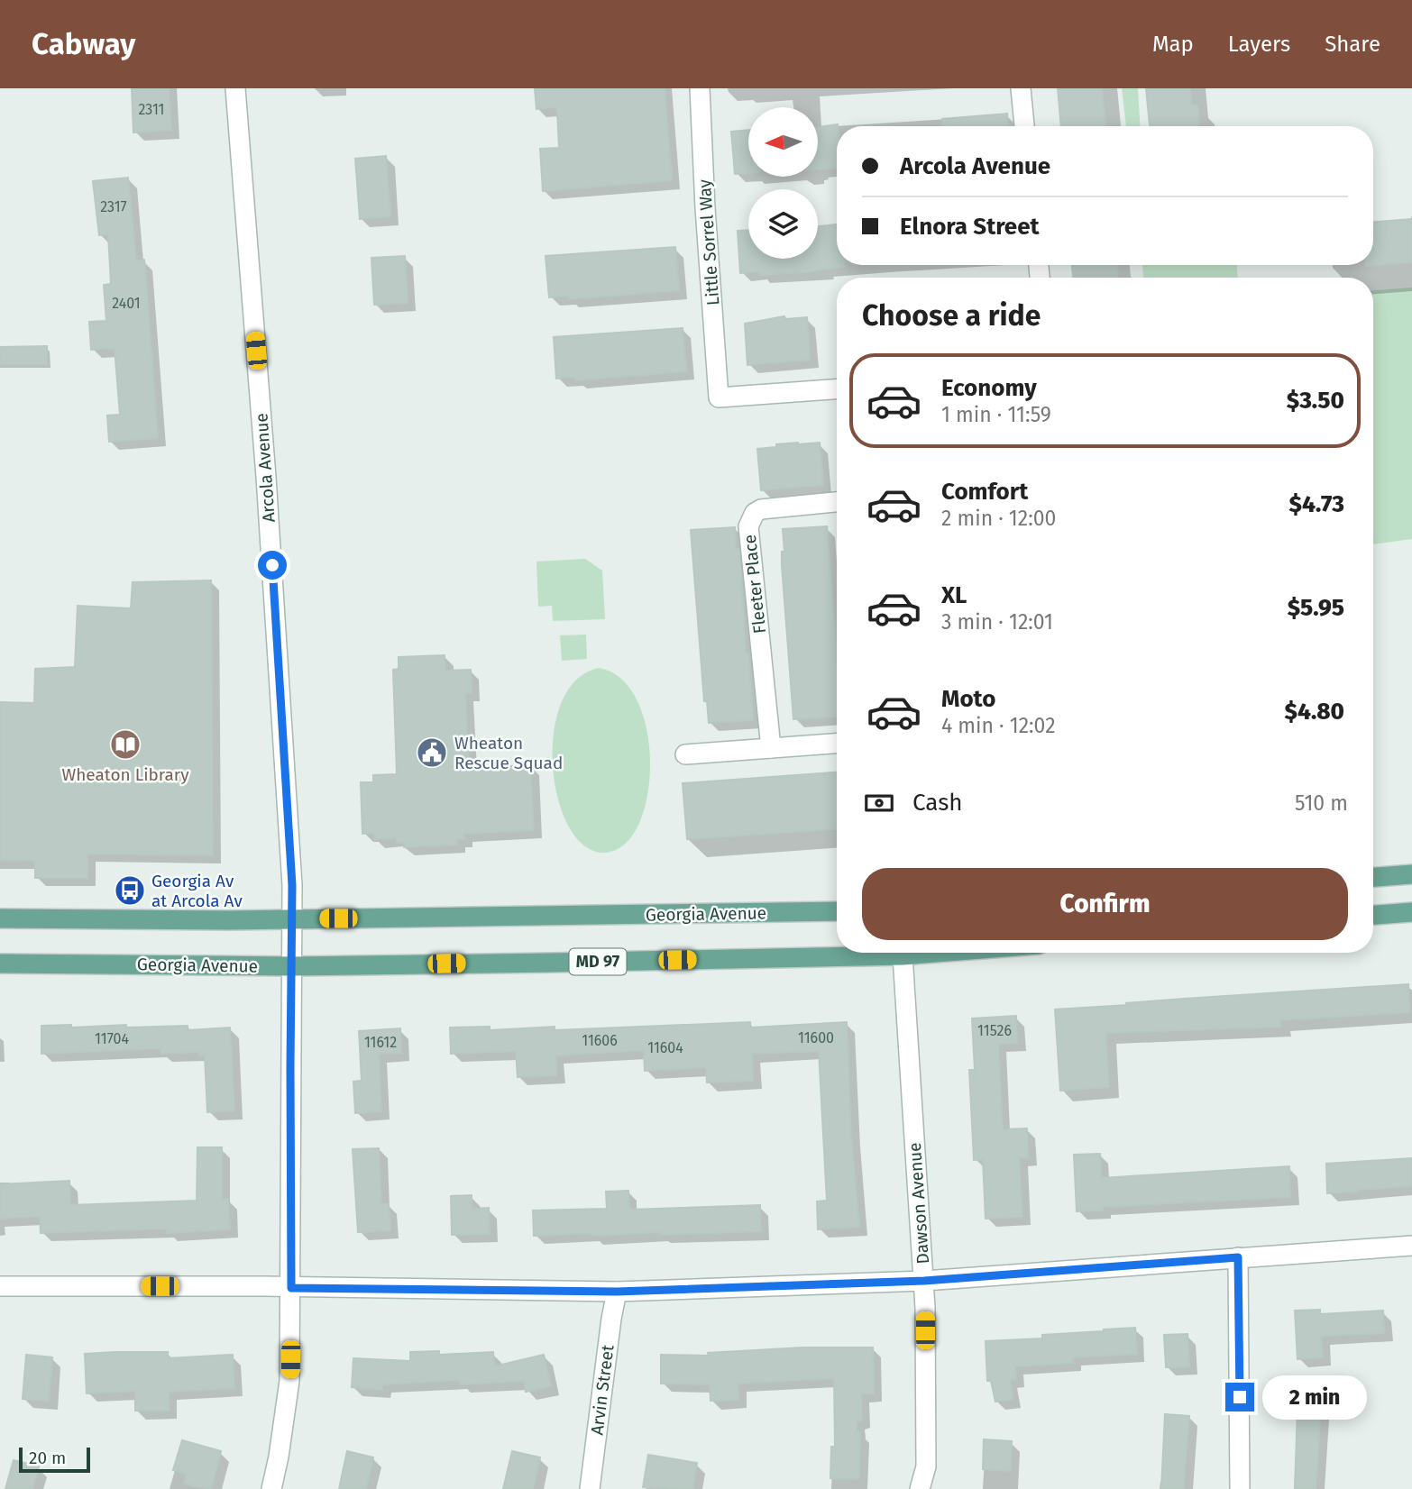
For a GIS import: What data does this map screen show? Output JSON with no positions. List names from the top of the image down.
{
  "streets": {
    "main road": ["Georgia Avenue", "MD 97"],
    "street": [
      "Little Sorrel Way",
      "Arcola Avenue",
      "Fleeter Place",
      "Dawson Avenue",
      "Arvin Street"
    ]
  },
  "crossings": [
    ["Arcola Avenue", "Georgia Avenue"]
  ],
  "places": {
    "library": ["Wheaton Library"],
    "public building": ["Wheaton Rescue Squad"],
    "bus stop": ["Georgia Av at Arcola Av"]
  },
  "house_numbers": [
    "2311",
    "2317",
    "2401",
    "11526",
    "11600",
    "11704",
    "11606",
    "11612",
    "11604"
  ],
  "scale_bar": "20 m",
  "north": "left",
  "page": {
    "header": "Cabway",
    "nav": ["Map", "Layers", "Share"],
    "banner": ["Arcola Avenue", "Elnora Street"],
    "heading": "Choose a ride",
    "list": [
      {
        "name": "Economy",
        "note": "1 min · 11:59",
        "value": "$3.50"
      },
      {
        "name": "Comfort",
        "note": "2 min · 12:00",
        "value": "$4.73"
      },
      {
        "name": "XL",
        "note": "3 min · 12:01",
        "value": "$5.95"
      },
      {
        "name": "Moto",
        "note": "4 min · 12:02",
        "value": "$4.80"
      }
    ],
    "pay": ["Cash", "510 m"],
    "buttons": "Confirm",
    "bubble": "2 min",
    "scale": "20 m"
  }
}
